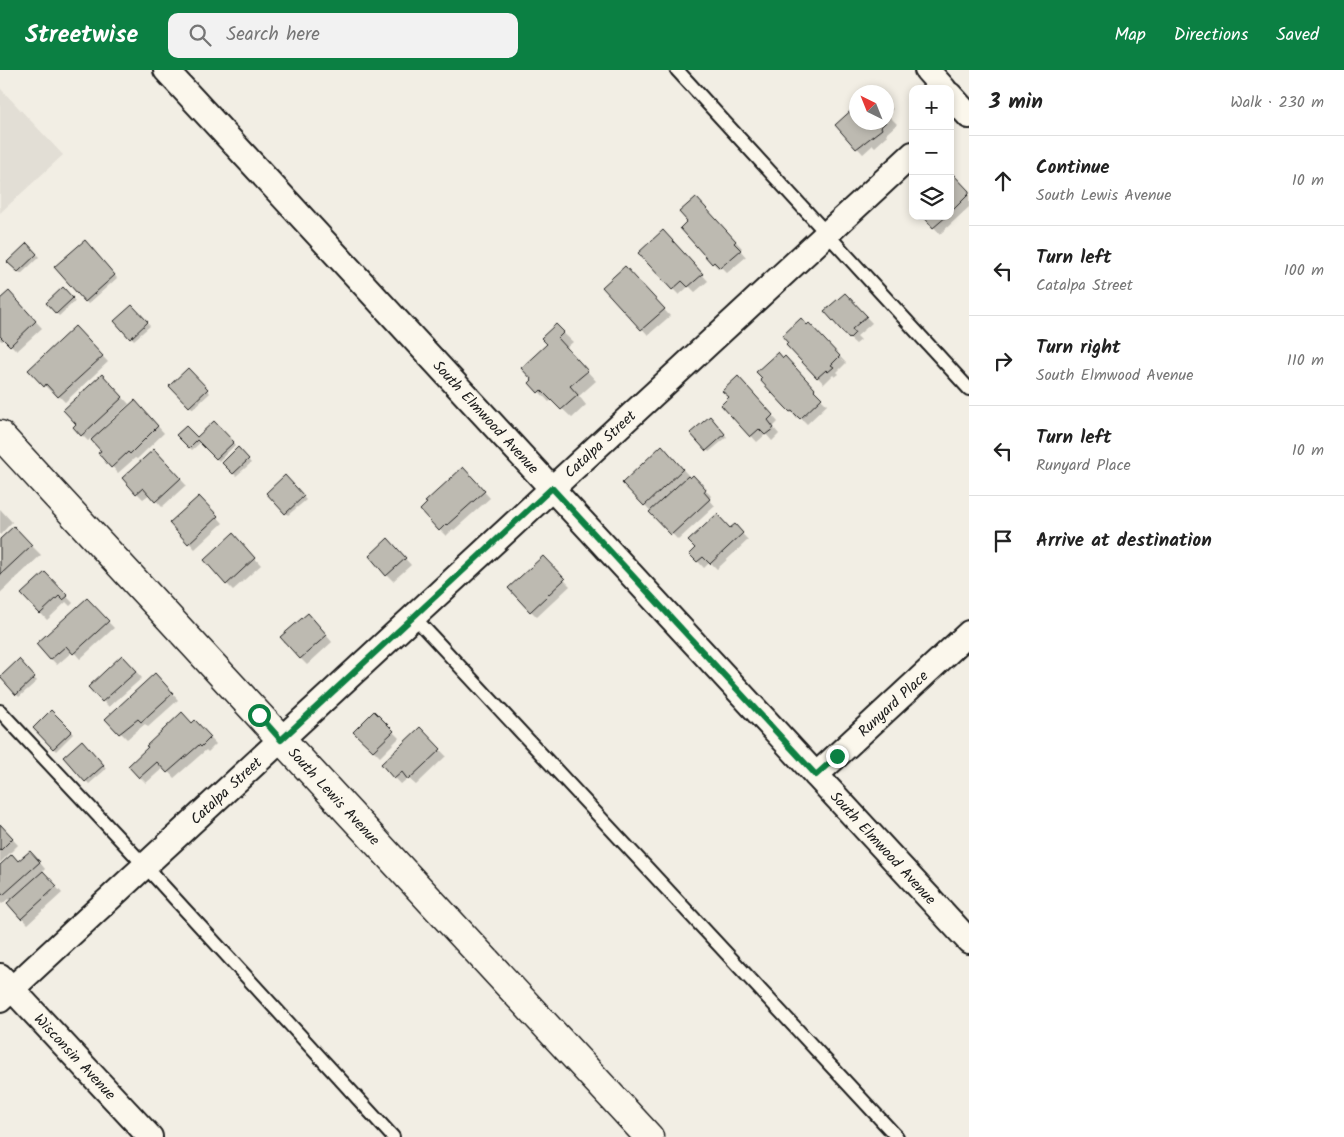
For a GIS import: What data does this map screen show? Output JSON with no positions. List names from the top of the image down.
{
  "streets": {
    "main road": ["South Lewis Avenue"],
    "street": [
      "South Elmwood Avenue",
      "Catalpa Street",
      "Runyard Place",
      "Wisconsin Avenue"
    ]
  },
  "crossings": [
    ["South Elmwood Avenue", "Catalpa Street"],
    ["South Elmwood Avenue", "Runyard Place"],
    ["Catalpa Street", "South Lewis Avenue"],
    ["Catalpa Street", "Wisconsin Avenue"]
  ],
  "north": "top left",
  "page": {
    "header": "Streetwise",
    "search": "Search here",
    "nav": ["Map", "Directions", "Saved"],
    "heading": ["3 min", "Walk · 230 m"],
    "map_buttons": ["+", "−"],
    "list": [
      ["Continue", "South Lewis Avenue", "10 m"],
      ["Turn left", "Catalpa Street", "100 m"],
      ["Turn right", "South Elmwood Avenue", "110 m"],
      ["Turn left", "Runyard Place", "10 m"],
      "Arrive at destination"
    ]
  }
}
